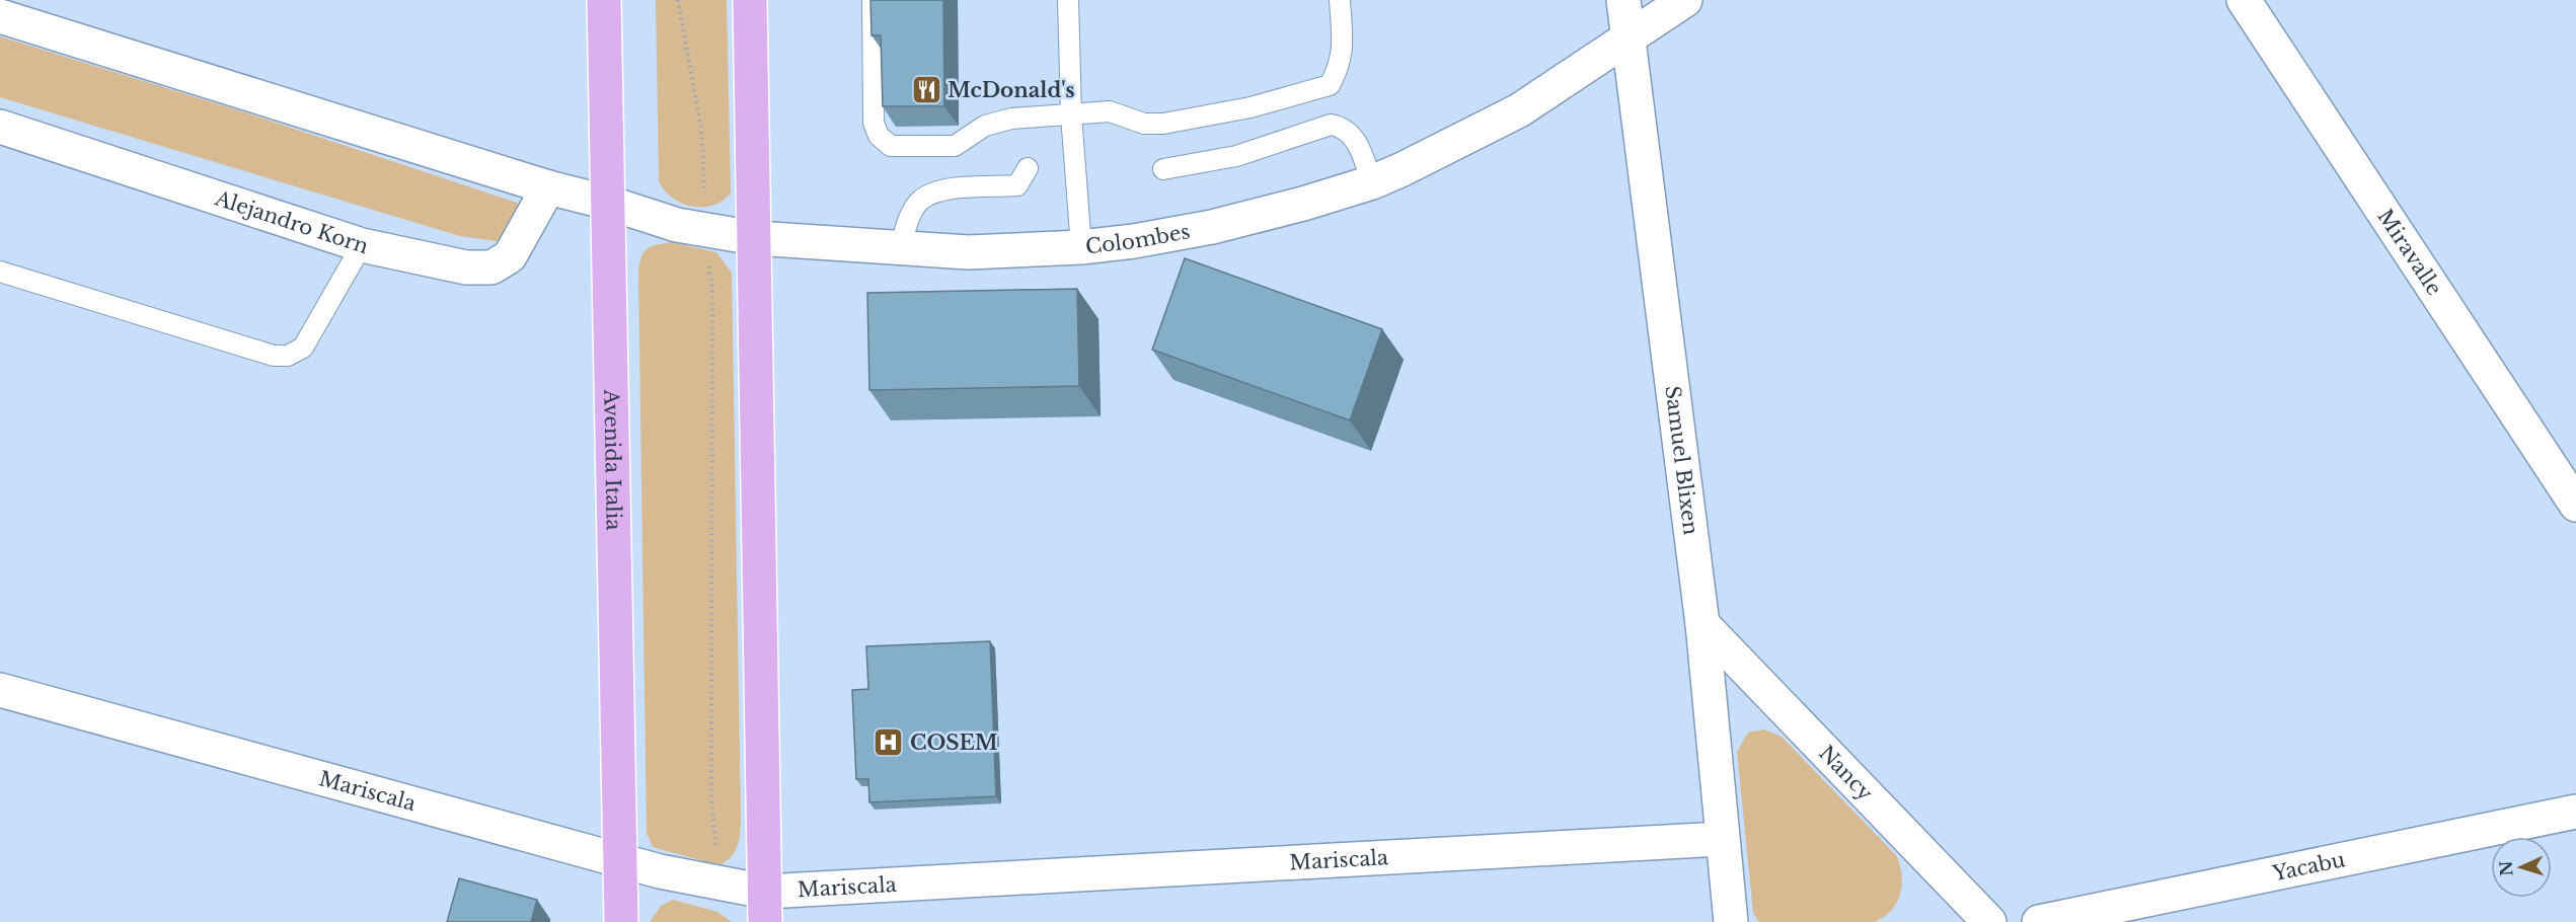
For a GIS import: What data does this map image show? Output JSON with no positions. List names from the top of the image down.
{
  "streets": {
    "main road": ["Avenida Italia"],
    "street": [
      "Alejandro Korn",
      "Colombes",
      "Miravalle",
      "Samuel Blixen",
      "Nancy",
      "Mariscala",
      "Yacabu"
    ]
  },
  "crossings": [
    ["Colombes", "Avenida Italia"],
    ["Colombes", "Samuel Blixen"],
    ["Avenida Italia", "Mariscala"],
    ["Samuel Blixen", "Nancy"],
    ["Samuel Blixen", "Mariscala"]
  ],
  "places": {
    "restaurant": ["McDonald's"],
    "hospital": ["COSEM"]
  },
  "north": "left"
}
